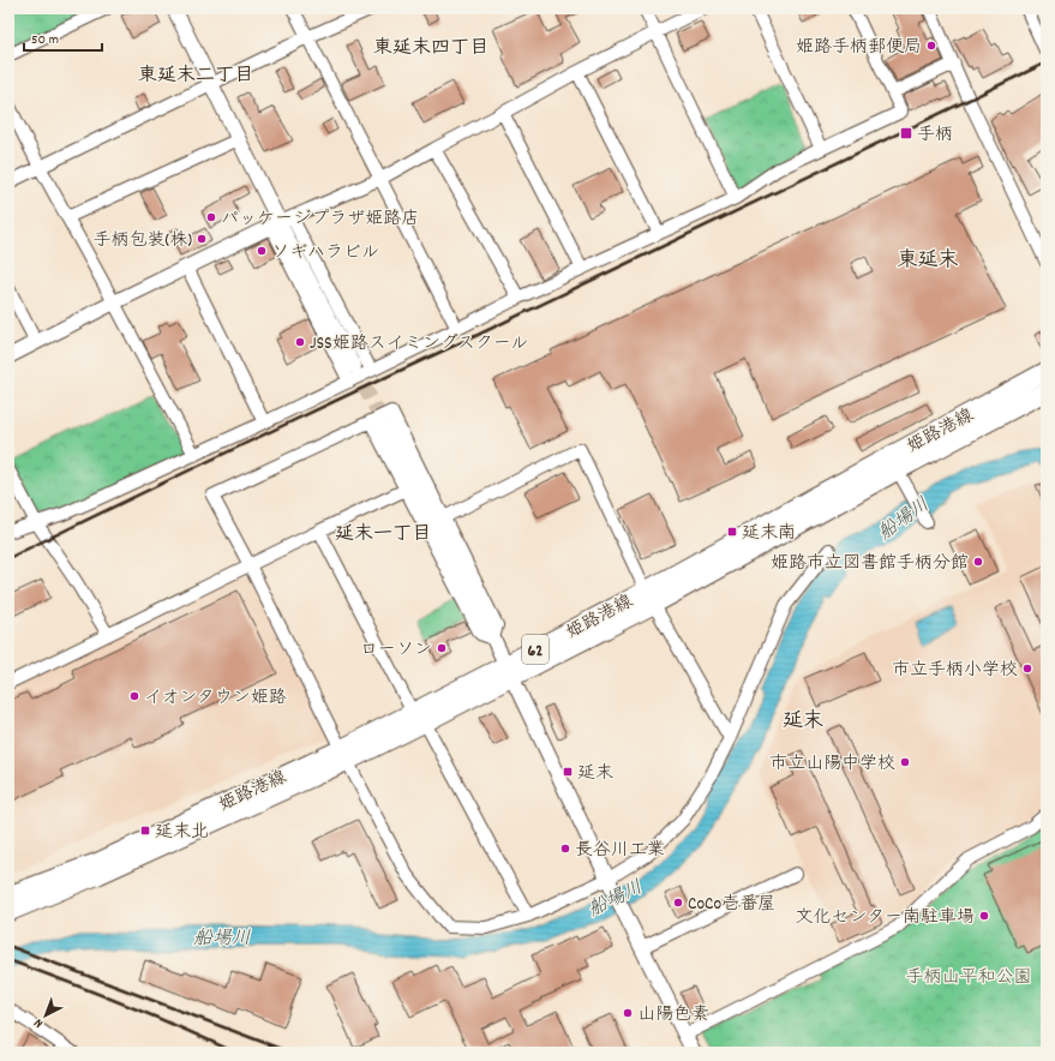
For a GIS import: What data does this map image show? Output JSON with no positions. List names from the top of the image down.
{
  "streets": {
    "main road": ["姫路港線", "62"]
  },
  "districts": [
    "東延末四丁目",
    "東延末二丁目",
    "東延末",
    "延末一丁目",
    "延末"
  ],
  "water": ["船場川"],
  "parks": ["手柄山平和公園"],
  "places": {
    "other": [
      "姫路手柄郵便局",
      "パッケージプラザ姫路店",
      "手柄包装(株)",
      "ソギハラビル",
      "JSS姫路スイミングスクール",
      "姫路市立図書館手柄分館",
      "ローソン",
      "市立手柄小学校",
      "イオンタウン姫路",
      "市立山陽中学校",
      "長谷川工業",
      "CoCo壱番屋",
      "文化センター南駐車場",
      "山陽色素"
    ],
    "transit": [
      "手柄",
      "延末南",
      "延末",
      "延末北"
    ]
  },
  "scale_bar": "50 m",
  "north": "bottom left"
}
